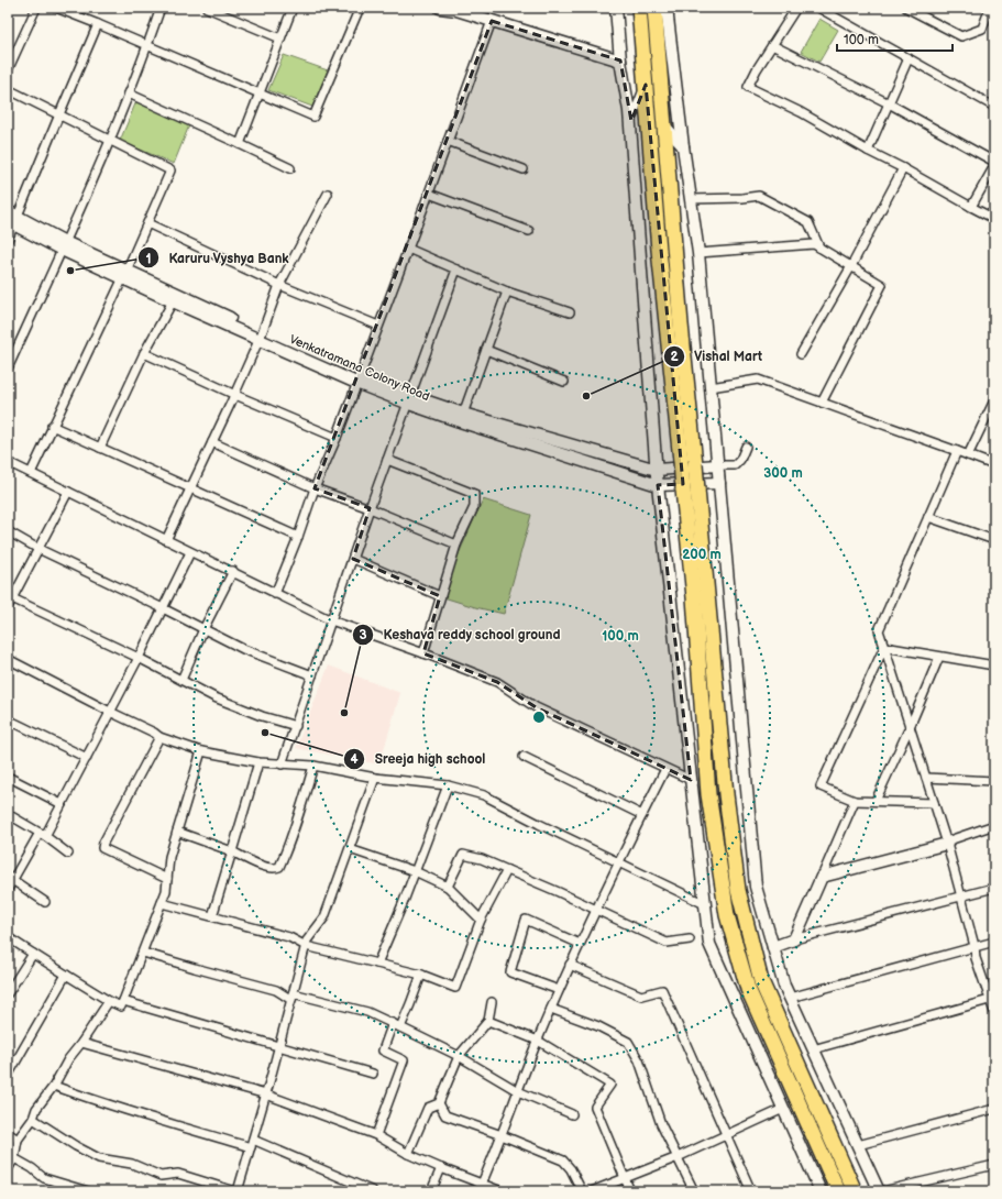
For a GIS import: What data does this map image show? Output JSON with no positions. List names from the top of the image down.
{
  "streets": {
    "street": ["Venkatramana Colony Road"]
  },
  "places": [
    "Karuru Vyshya Bank",
    "Vishal Mart",
    "Keshava reddy school ground",
    "Sreeja high school"
  ],
  "scale_bar": "100 m",
  "rings": ["300 m", "200 m", "100 m"]
}
